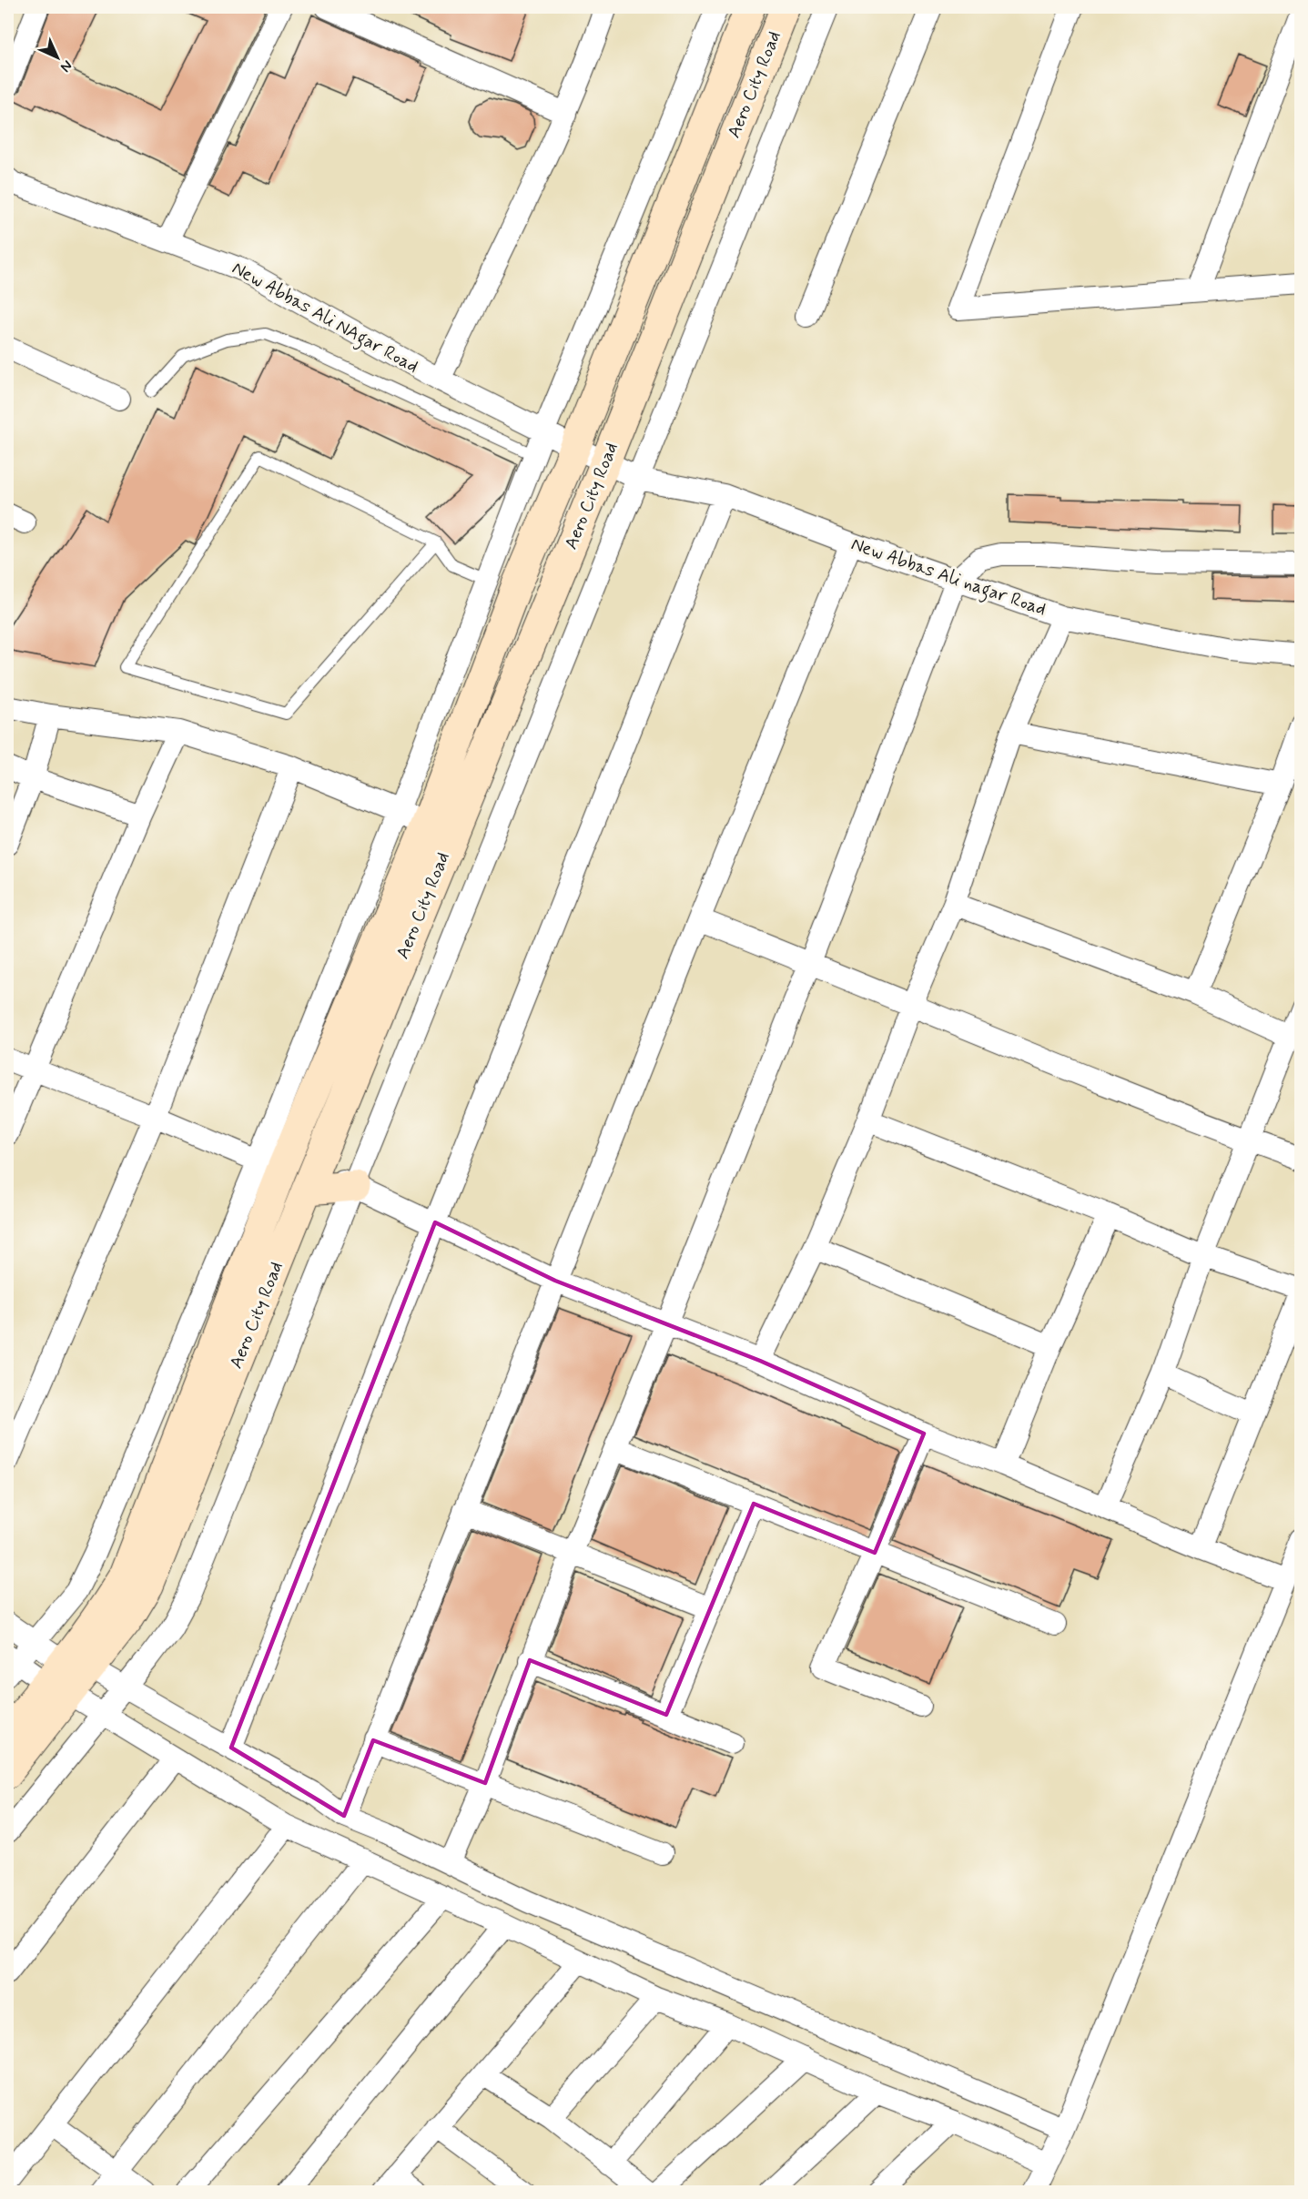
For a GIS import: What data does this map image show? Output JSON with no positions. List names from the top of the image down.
{
  "streets": {
    "street": ["Aero City Road", "New Abbas Ali NAgar Road", "New Abbas Ali nagar Road"]
  },
  "crossings": [
    ["Aero City Road", "New Abbas Ali NAgar Road"],
    ["Aero City Road", "New Abbas Ali nagar Road"],
    ["New Abbas Ali NAgar Road", "New Abbas Ali nagar Road"]
  ],
  "north": "bottom right"
}
